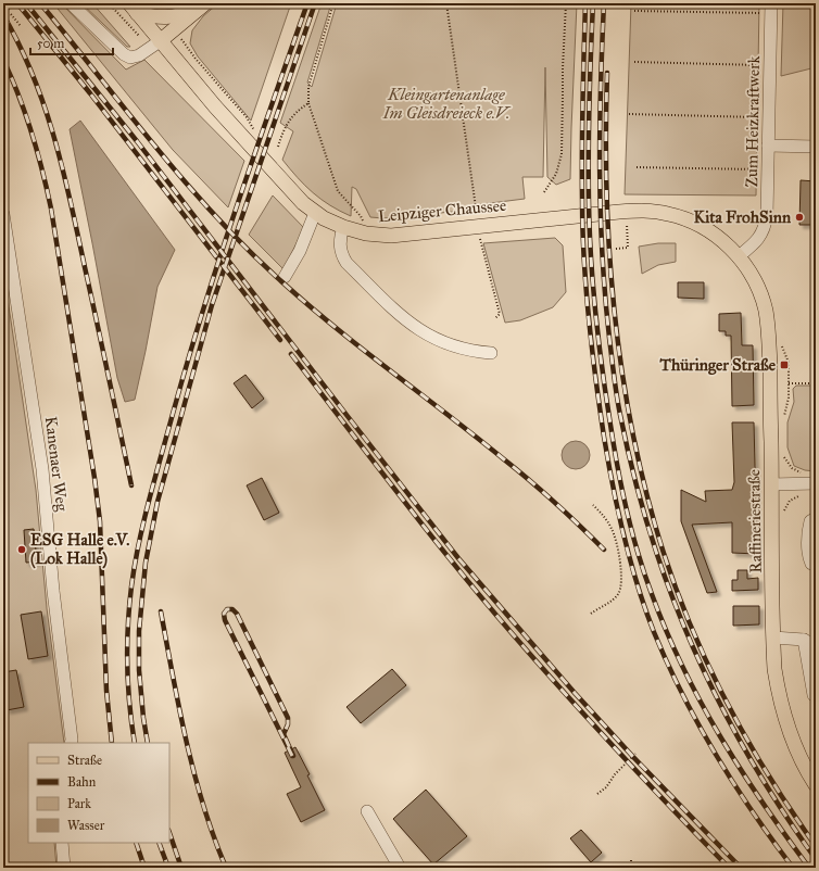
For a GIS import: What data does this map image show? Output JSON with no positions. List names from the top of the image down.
{
  "streets": {
    "main road": ["Leipziger Chaussee", "Raffineriestraße"],
    "street": ["Zum Heizkraftwerk", "Kanenaer Weg"]
  },
  "crossings": [
    ["Zum Heizkraftwerk", "Leipziger Chaussee"],
    ["Zum Heizkraftwerk", "Raffineriestraße"],
    ["Leipziger Chaussee", "Raffineriestraße"]
  ],
  "parks": ["Kleingartenanlage Im Gleisdreieck e.V."],
  "places": {
    "other": ["Kita FrohSinn", "ESG Halle e.V. (Lok Halle)"],
    "transit": ["Thüringer Straße"]
  },
  "legend": [
    "Straße",
    "Bahn",
    "Park",
    "Wasser"
  ],
  "scale_bar": "50 m"
}
